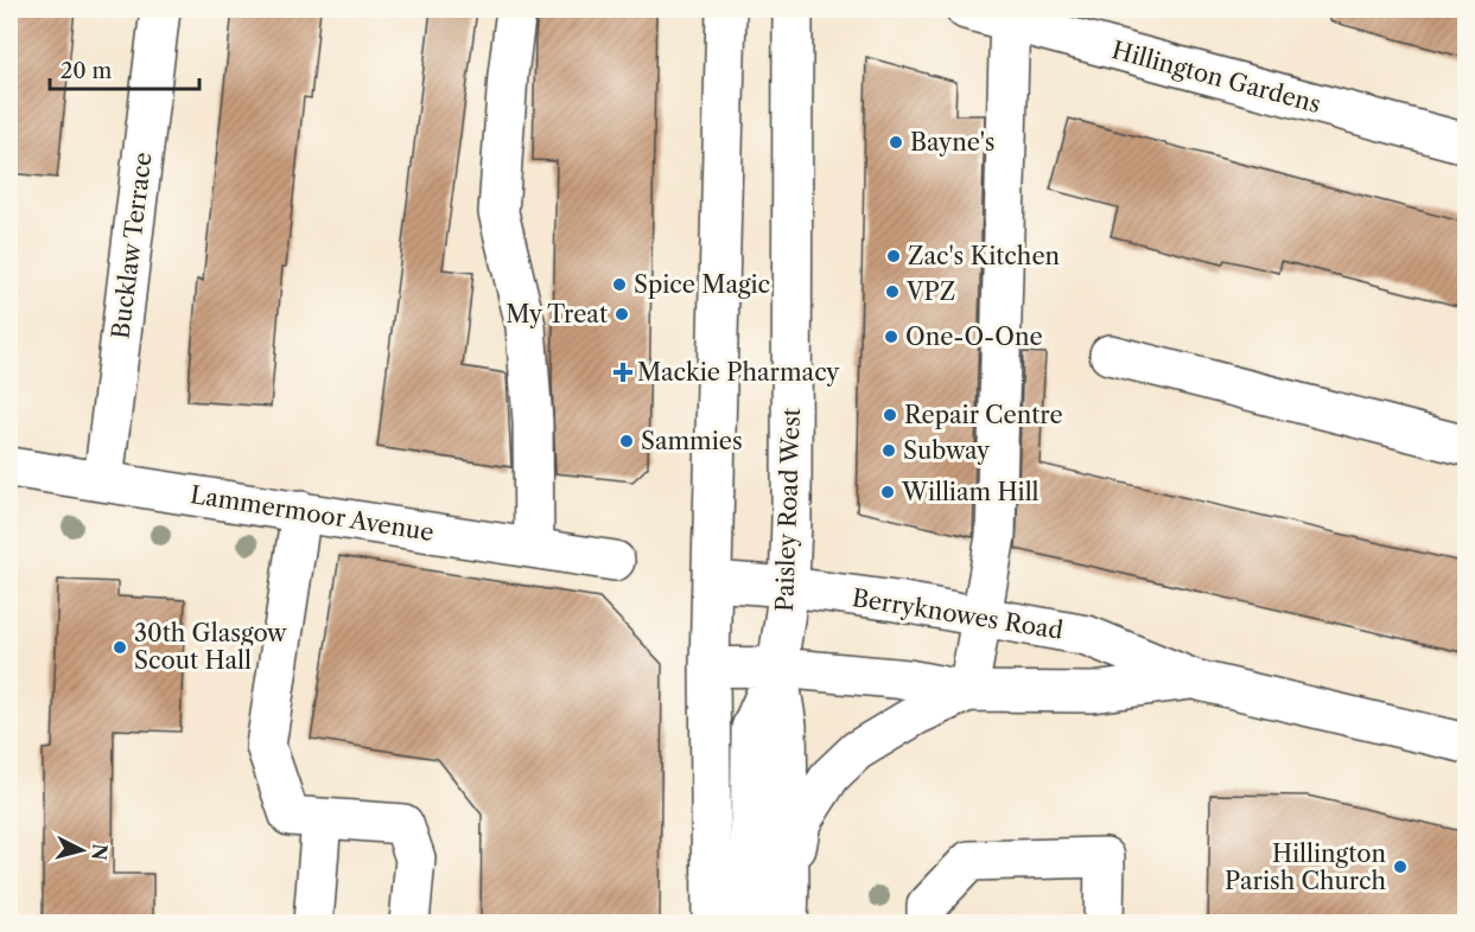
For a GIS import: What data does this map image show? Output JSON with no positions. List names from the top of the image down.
{
  "streets": {
    "main road": [
      "Hillington Gardens",
      "Bucklaw Terrace",
      "Paisley Road West",
      "Lammermoor Avenue",
      "Berryknowes Road"
    ]
  },
  "crossings": [
    ["Bucklaw Terrace", "Lammermoor Avenue"],
    ["Paisley Road West", "Berryknowes Road"]
  ],
  "places": {
    "other": [
      "Bayne's",
      "Zac's Kitchen",
      "Spice Magic",
      "VPZ",
      "My Treat",
      "One-O-One",
      "Repair Centre",
      "Sammies",
      "Subway",
      "William Hill",
      "30th Glasgow Scout Hall",
      "Hillington Parish Church"
    ],
    "health": ["Mackie Pharmacy"]
  },
  "scale_bar": "20 m",
  "north": "right"
}
